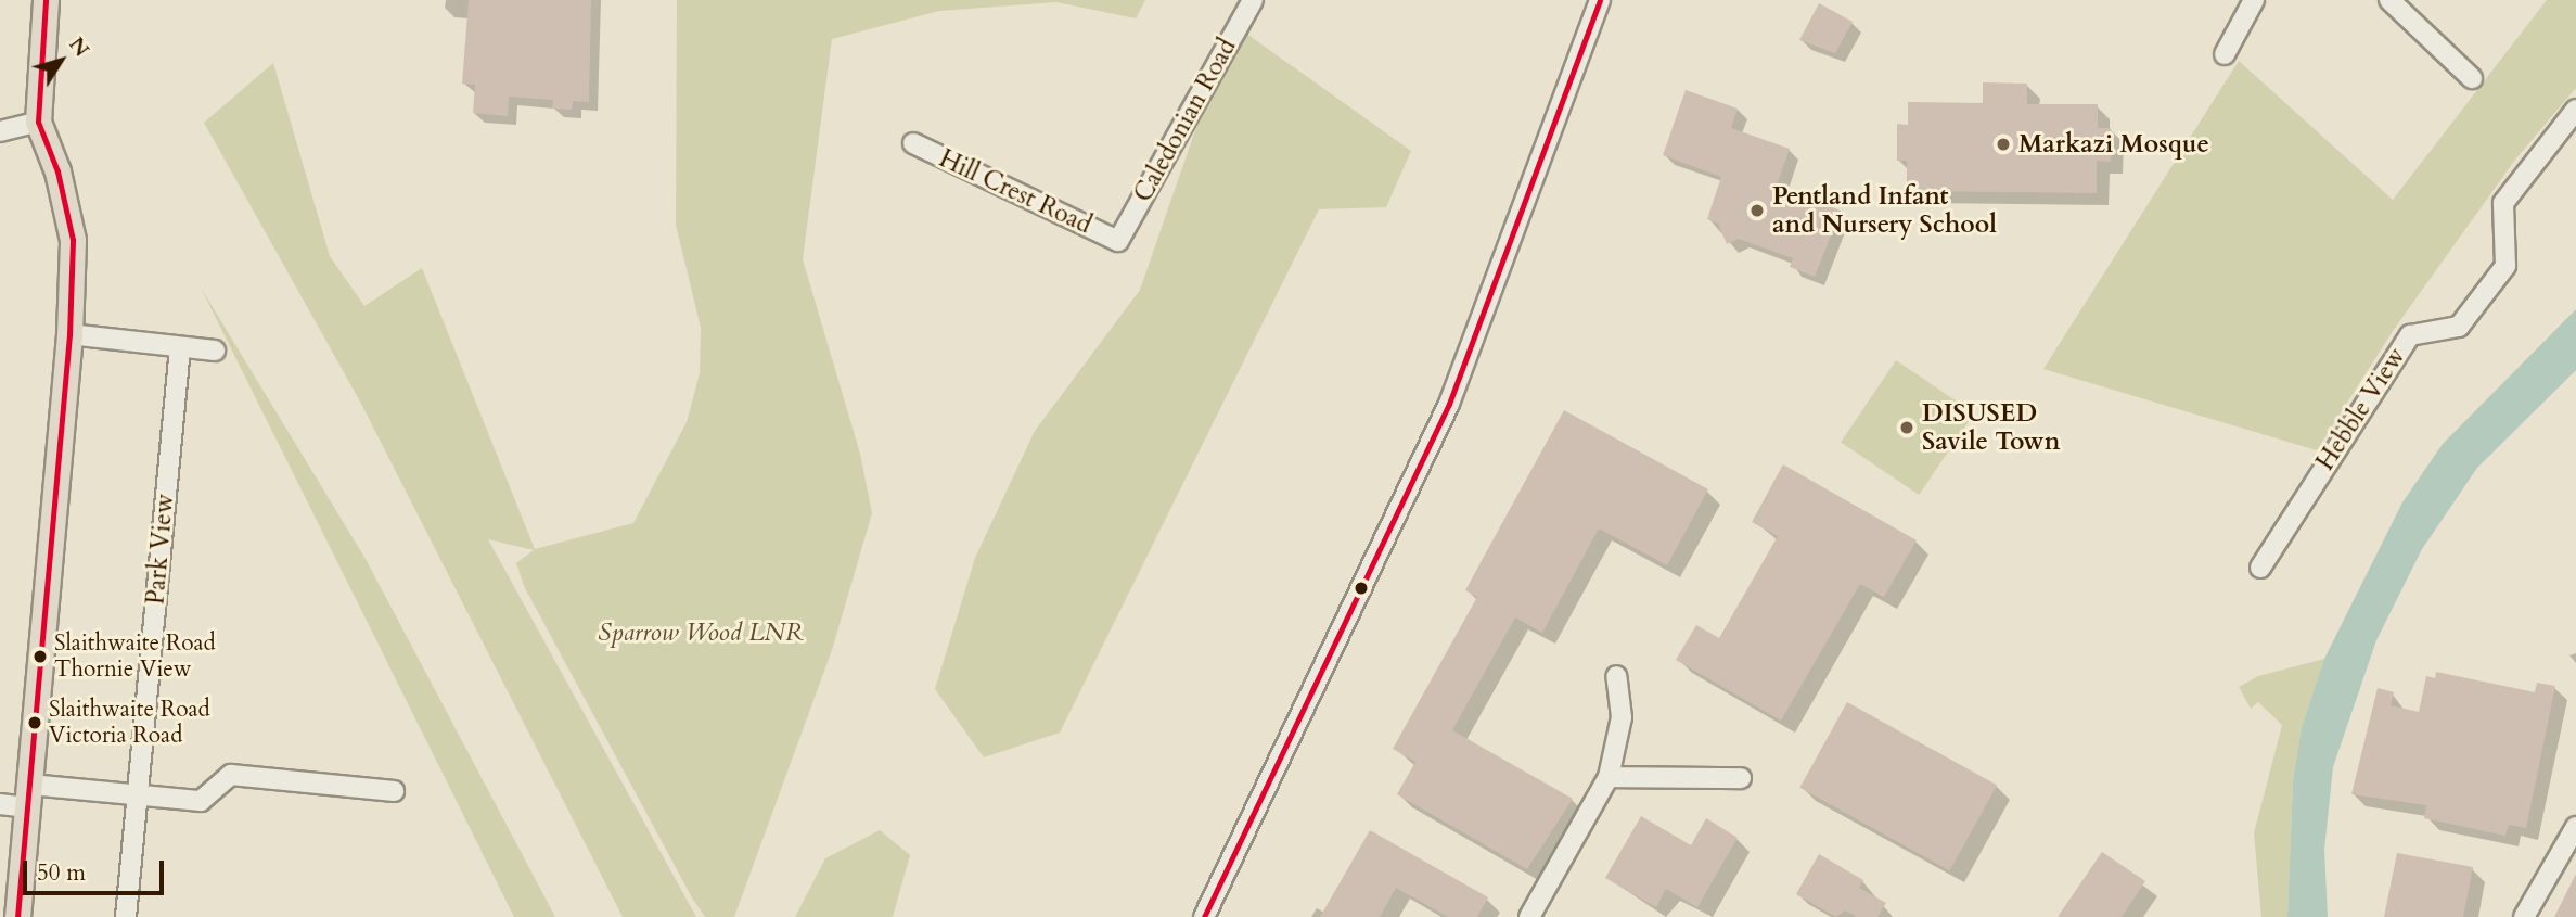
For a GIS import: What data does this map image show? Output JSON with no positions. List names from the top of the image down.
{
  "streets": {
    "street": [
      "Caledonian Road",
      "Hill Crest Road",
      "Hebble View",
      "Park View"
    ]
  },
  "crossings": [
    ["Caledonian Road", "Hill Crest Road"]
  ],
  "parks": ["Sparrow Wood LNR"],
  "places": [
    "Markazi Mosque",
    "Pentland Infant and Nursery School",
    "DISUSED Savile Town",
    "Slaithwaite Road Thornie View",
    "Slaithwaite Road Victoria Road"
  ],
  "scale_bar": "50 m",
  "north": "top right"
}
